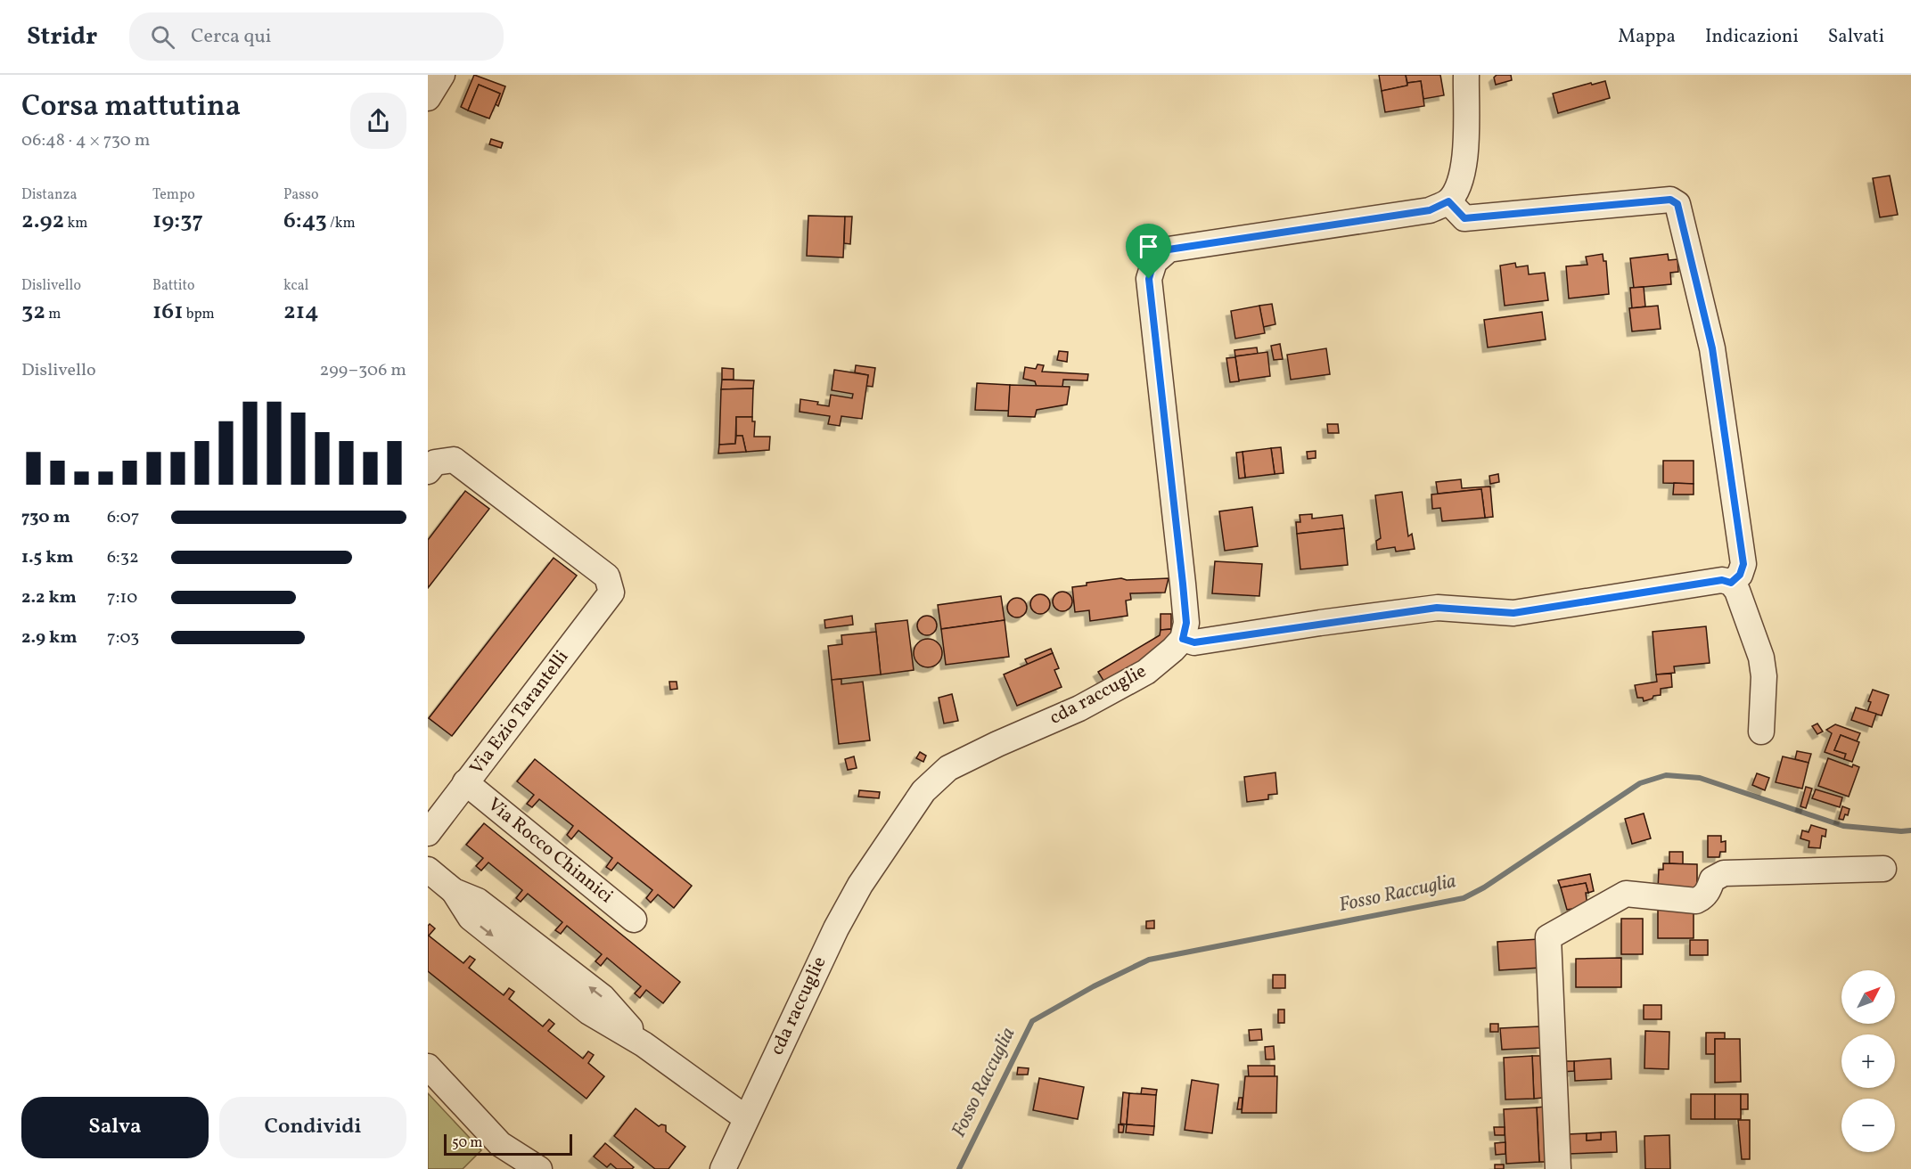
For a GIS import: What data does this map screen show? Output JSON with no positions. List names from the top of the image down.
{
  "streets": {
    "street": ["cda raccuglie", "Via Ezio Tarantelli", "Via Rocco Chinnici"]
  },
  "crossings": [
    ["Via Ezio Tarantelli", "Via Rocco Chinnici"]
  ],
  "water": ["Fosso Raccuglia"],
  "scale_bar": "50 m",
  "north": "top right",
  "page": {
    "header": "Stridr",
    "search": "Cerca qui",
    "nav": ["Mappa", "Indicazioni", "Salvati"],
    "heading": ["Corsa mattutina", "06:48 · 4 × 730 m"],
    "stats": [
      ["Distanza", "2.92 km"],
      ["Tempo", "19:37"],
      ["Passo", "6:43 /km"],
      ["Dislivello", "32 m"],
      ["Battito", "161 bpm"],
      ["kcal", "214"]
    ],
    "chart": ["Dislivello", "299–306 m"],
    "list": [
      {
        "name": "730 m",
        "note": "6:07"
      },
      {
        "name": "1.5 km",
        "note": "6:32"
      },
      {
        "name": "2.2 km",
        "note": "7:10"
      },
      {
        "name": "2.9 km",
        "note": "7:03"
      }
    ],
    "map_buttons": ["+", "−"],
    "buttons": ["Salva", "Condividi"],
    "scale": "50 m"
  }
}
